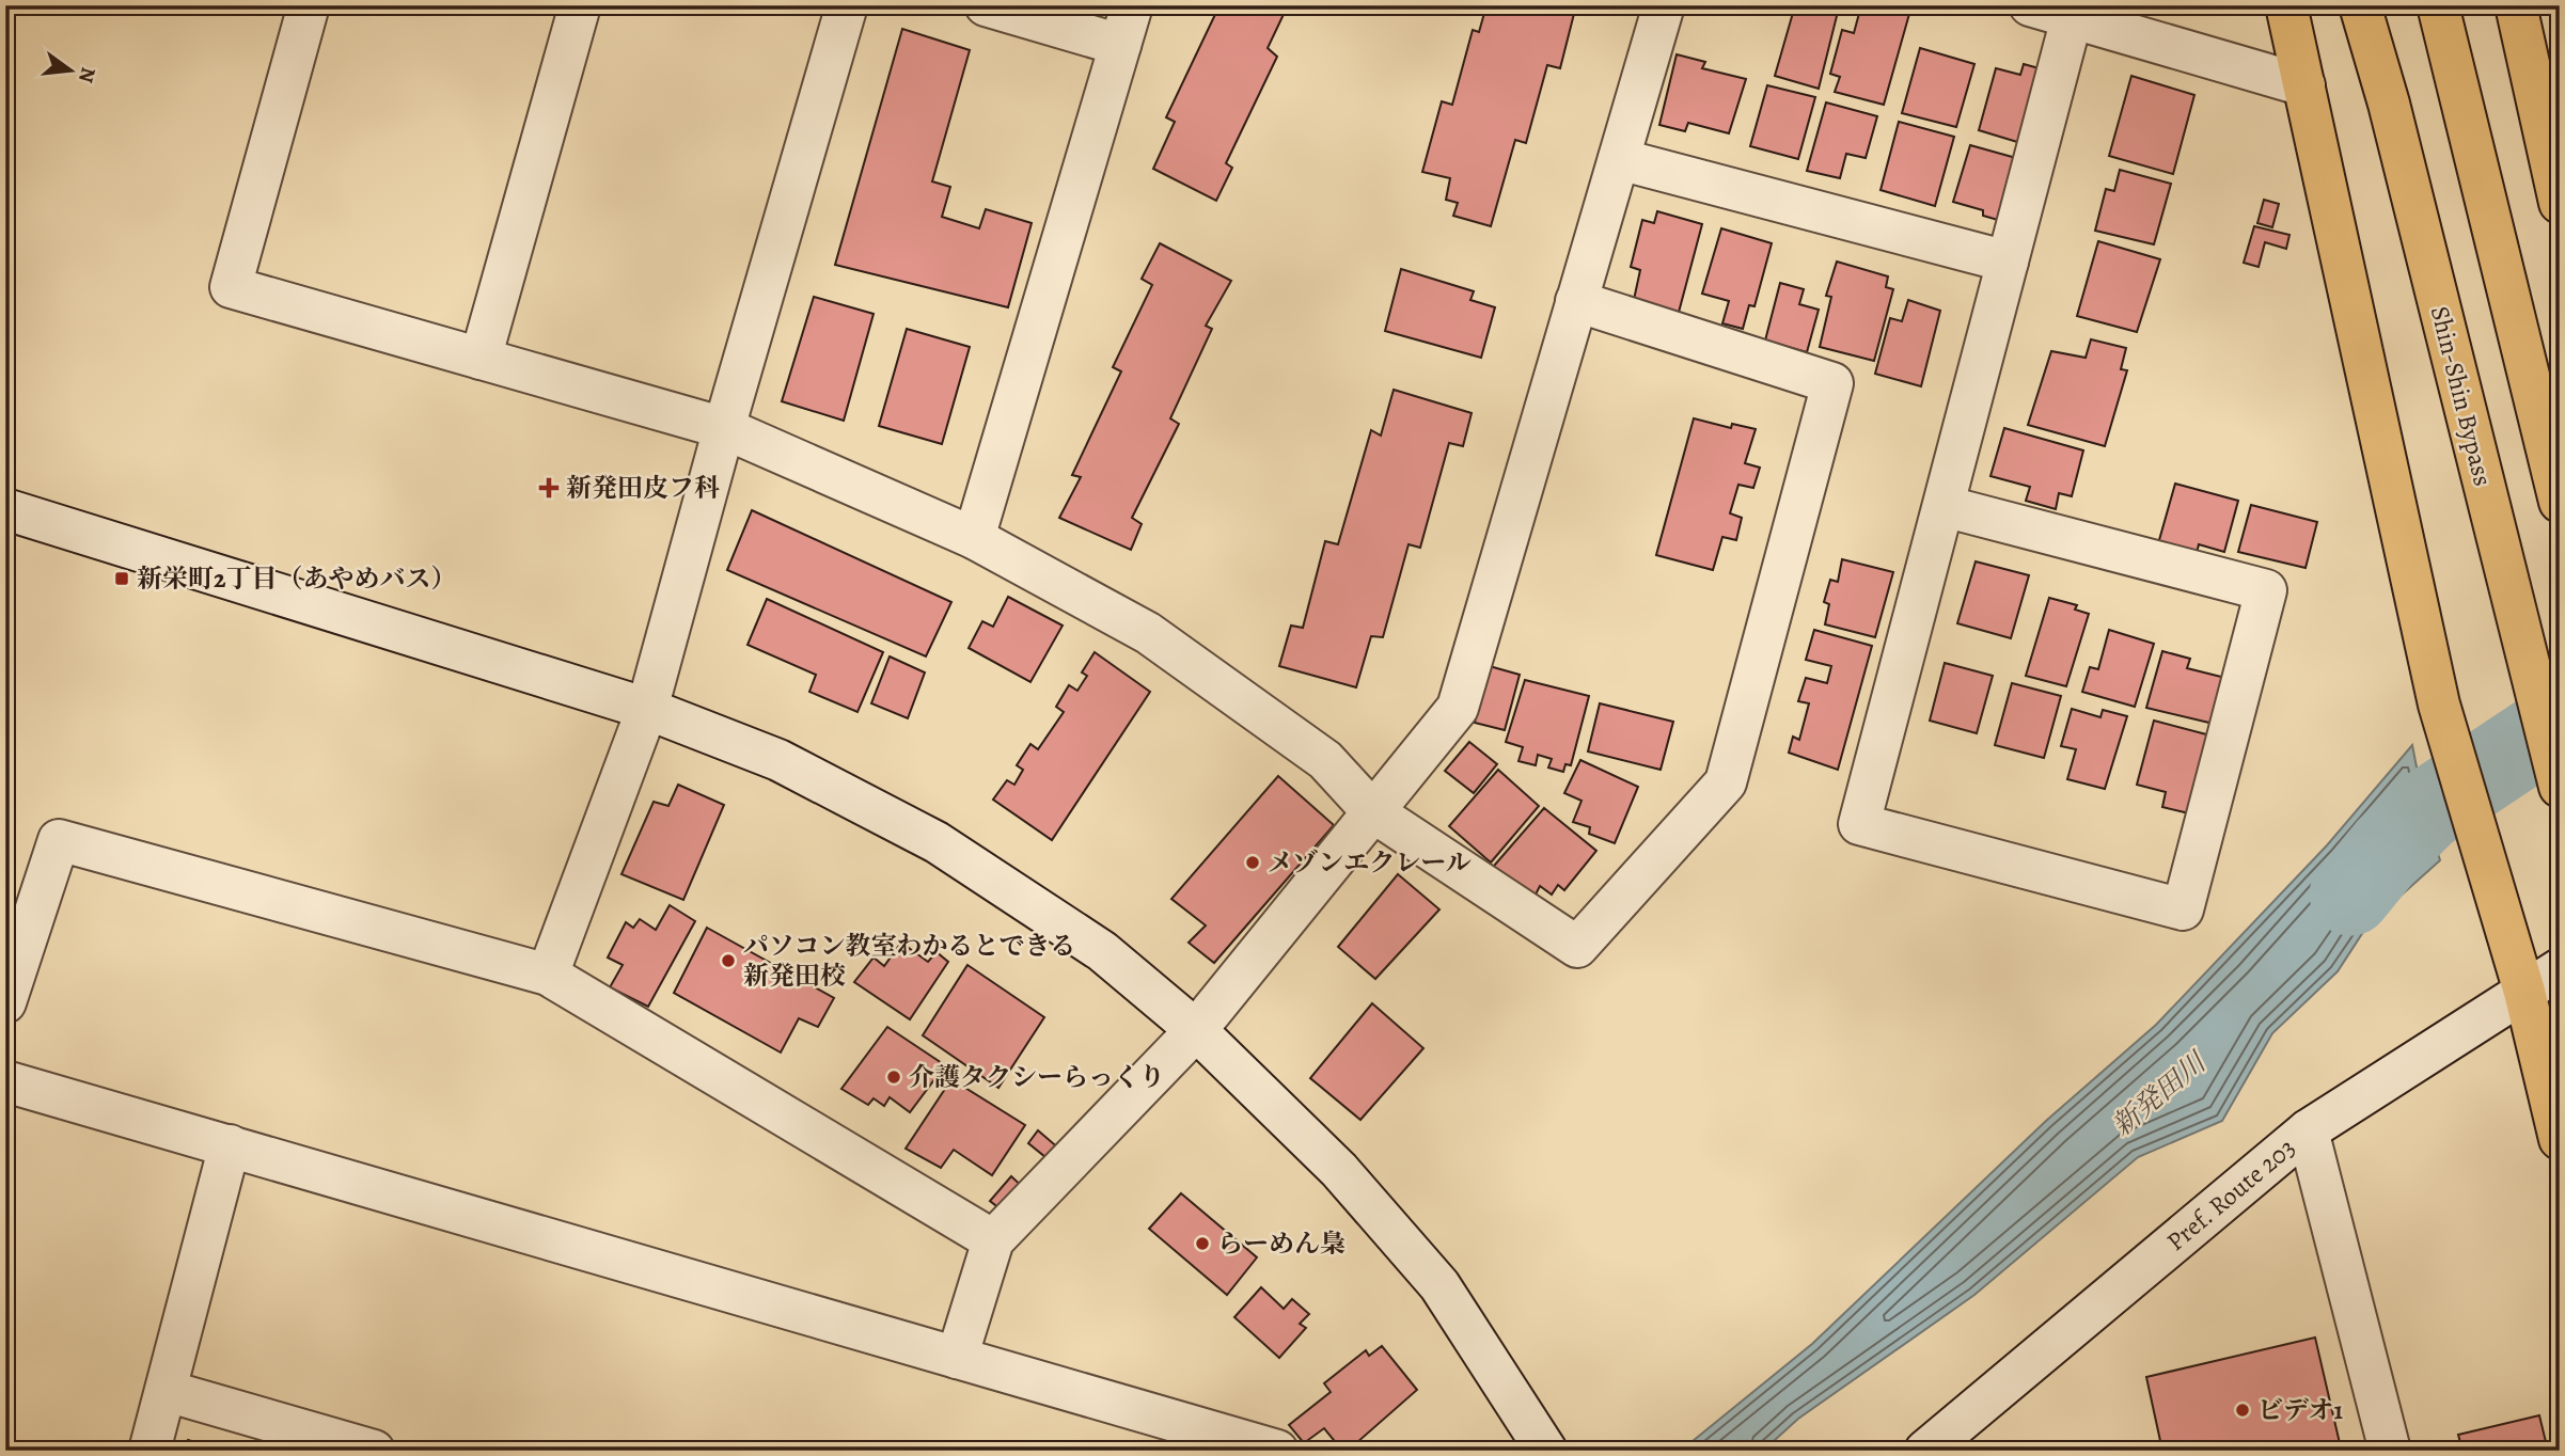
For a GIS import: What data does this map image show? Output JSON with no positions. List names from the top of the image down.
{
  "streets": {
    "highway": ["Shin-Shin Bypass"],
    "street": ["Pref. Route 203"]
  },
  "water": ["新発田川"],
  "places": {
    "health": ["新発田皮フ科"],
    "transit": ["新栄町2丁目（あやめバス）"],
    "other": [
      "メゾンエクレール",
      "パソコン教室わかるとできる 新発田校",
      "介護タクシーらっくり",
      "らーめん梟",
      "ビデオ1"
    ]
  },
  "north": "right"
}
